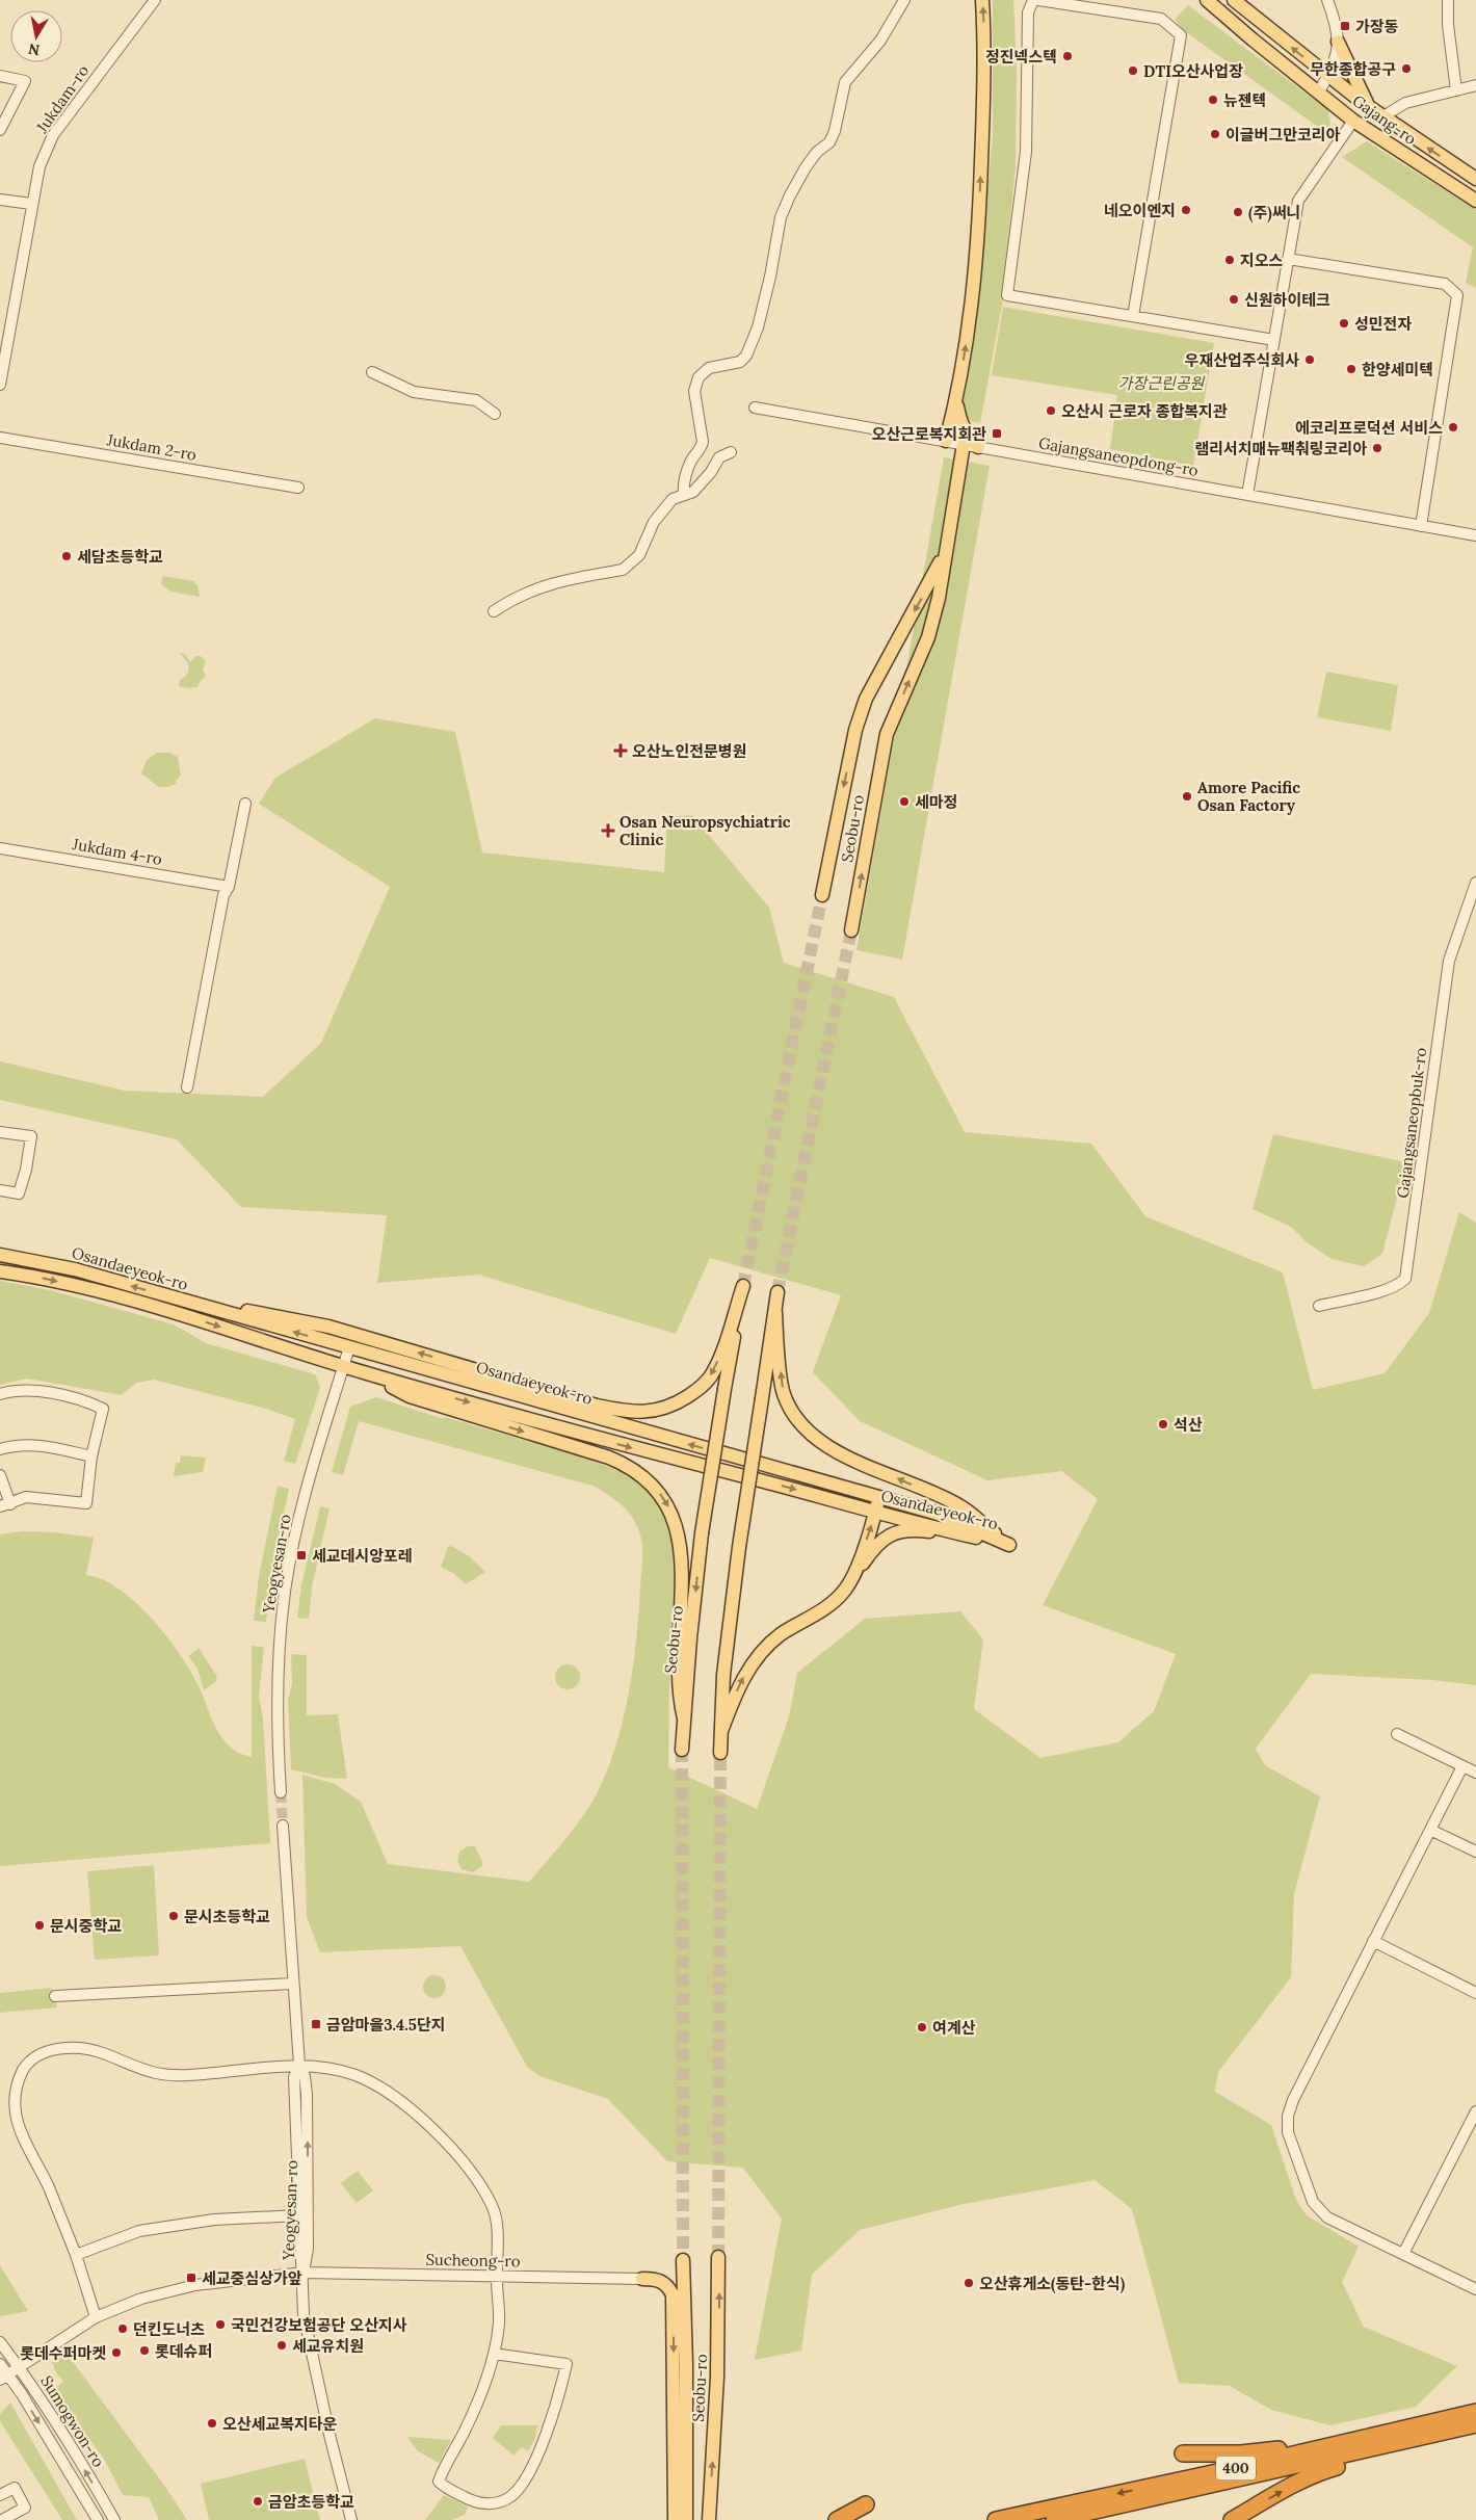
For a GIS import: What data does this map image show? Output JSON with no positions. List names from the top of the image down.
{
  "streets": {
    "highway": ["400"],
    "main road": ["Gajang-ro", "Seobu-ro", "Osandaeyeok-ro"],
    "street": [
      "Jukdam-ro",
      "Jukdam 2-ro",
      "Gajangsaneopdong-ro",
      "Jukdam 4-ro",
      "Gajangsaneopbuk-ro",
      "Yeogyesan-ro",
      "Sucheong-ro",
      "Sumogwon-ro"
    ]
  },
  "crossings": [
    ["Seobu-ro", "Osandaeyeok-ro"],
    ["Osandaeyeok-ro", "Yeogyesan-ro"],
    ["Yeogyesan-ro", "Sucheong-ro"],
    ["Sucheong-ro", "Sumogwon-ro"]
  ],
  "parks": ["가장근린공원"],
  "places": {
    "transit": [
      "가장동",
      "오산근로복지회관",
      "세교데시앙포레",
      "금암마을3.4.5단지",
      "세교중심상가앞"
    ],
    "other": [
      "정진넥스텍",
      "무한종합공구",
      "DTI오산사업장",
      "뉴젠텍",
      "이글버그만코리아",
      "네오이엔지",
      "(주)써니",
      "지오스",
      "신원하이테크",
      "성민전자",
      "우재산업주식회사",
      "한양세미텍",
      "오산시 근로자 종합복지관",
      "에코리프로덕션 서비스",
      "램리서치매뉴팩춰링코리아",
      "세담초등학교",
      "Amore Pacific Osan Factory",
      "세마정",
      "석산",
      "문시초등학교",
      "문시중학교",
      "여계산",
      "오산휴게소(동탄-한식)",
      "국민건강보험공단 오산지사",
      "던킨도너츠",
      "세교유치원",
      "롯데슈퍼",
      "롯데수퍼마켓",
      "오산세교복지타운",
      "금암초등학교"
    ],
    "health": ["오산노인전문병원", "Osan Neuropsychiatric Clinic"]
  },
  "north": "bottom"
}
